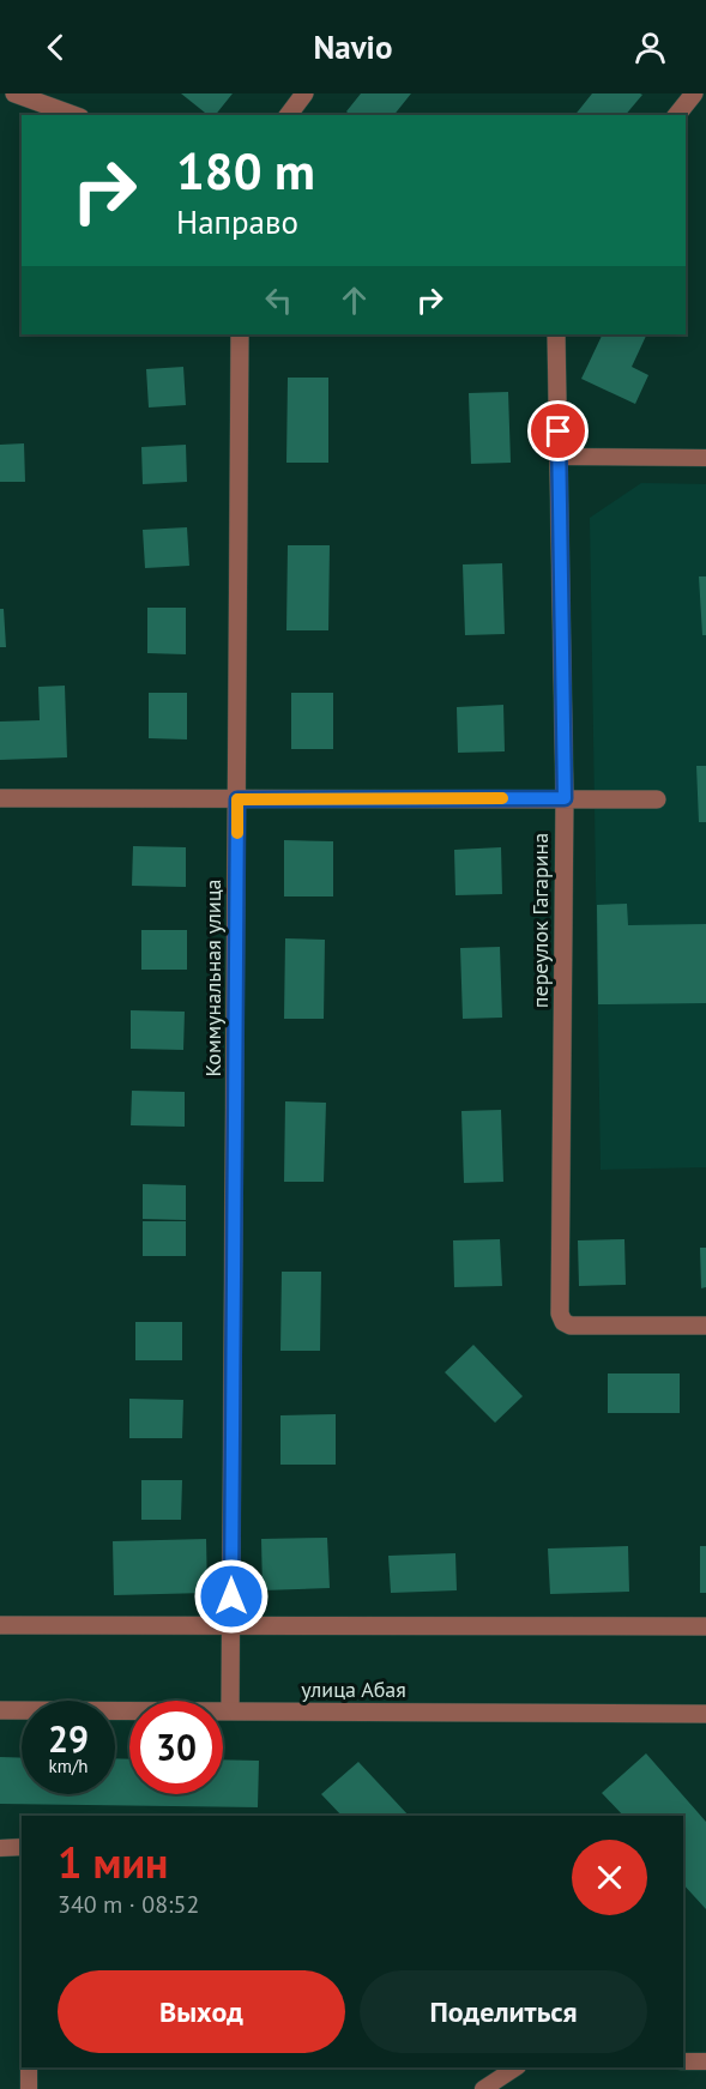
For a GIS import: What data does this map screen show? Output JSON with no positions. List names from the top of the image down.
{
  "streets": {
    "street": ["переулок Гагарина", "Коммунальная улица", "улица Абая"]
  },
  "crossings": [
    ["Коммунальная улица", "улица Абая"]
  ],
  "page": {
    "header": "Navio",
    "turn": ["180 m", "Направо"],
    "speed": "29 km/h",
    "limit": "30",
    "heading": ["1 мин", "340 m · 08:52"],
    "buttons": ["Выход", "Поделиться"]
  }
}
